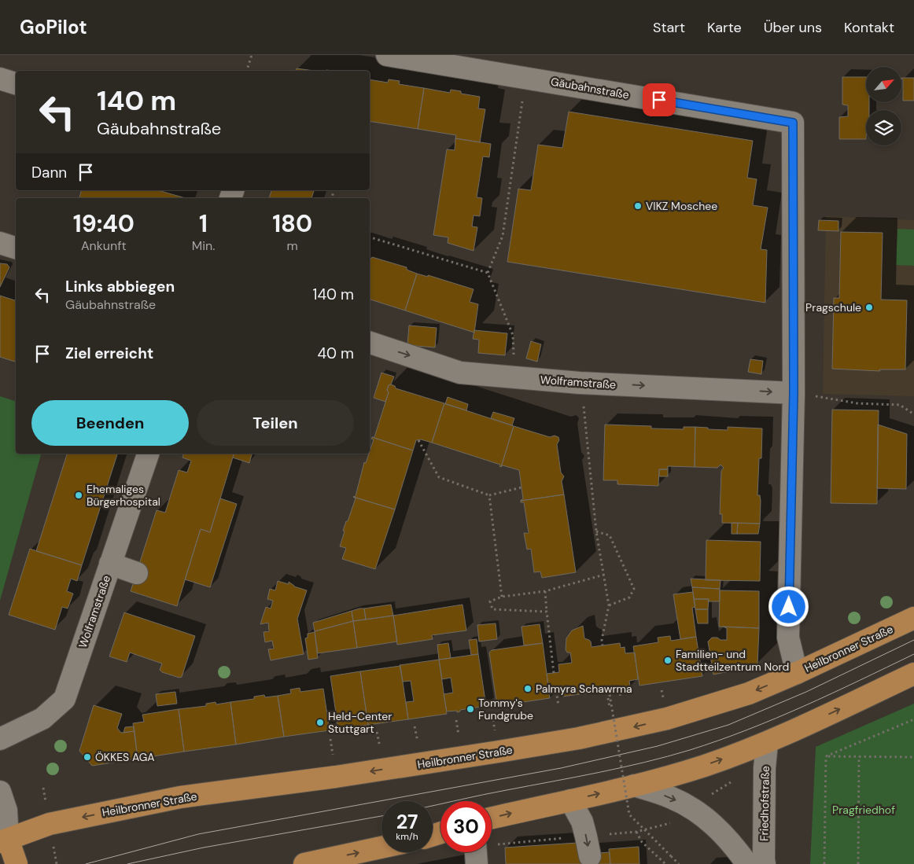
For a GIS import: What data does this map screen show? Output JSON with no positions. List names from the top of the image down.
{
  "streets": {
    "main road": ["Heilbronner Straße"],
    "street": ["Gäubahnstraße", "Wolframstraße", "Friedhofstraße"]
  },
  "crossings": [
    ["Gäubahnstraße", "Wolframstraße"]
  ],
  "one_way": ["Wolframstraße"],
  "parks": ["Pragfriedhof"],
  "places": [
    "VIKZ Moschee",
    "Pragschule",
    "Ehemaliges Bürgerhospital",
    "Familien- und Stadtteilzentrum Nord",
    "Palmyra Schawrma",
    "Tommy's Fundgrube",
    "Held-Center Stuttgart",
    "ÖKKES AGA"
  ],
  "north": "top right",
  "page": {
    "header": "GoPilot",
    "nav": [
      "Start",
      "Karte",
      "Über uns",
      "Kontakt"
    ],
    "turn": ["140 m", "Gäubahnstraße"],
    "then": "Dann",
    "eta": [
      "19:40",
      "Ankunft",
      "1",
      "Min.",
      "180",
      "m"
    ],
    "list": [
      {
        "name": "Links abbiegen",
        "note": "Gäubahnstraße",
        "value": "140 m"
      },
      {
        "name": "Ziel erreicht",
        "value": "40 m"
      }
    ],
    "buttons": ["Beenden", "Teilen"],
    "speed": "27 km/h",
    "limit": "30"
  }
}
